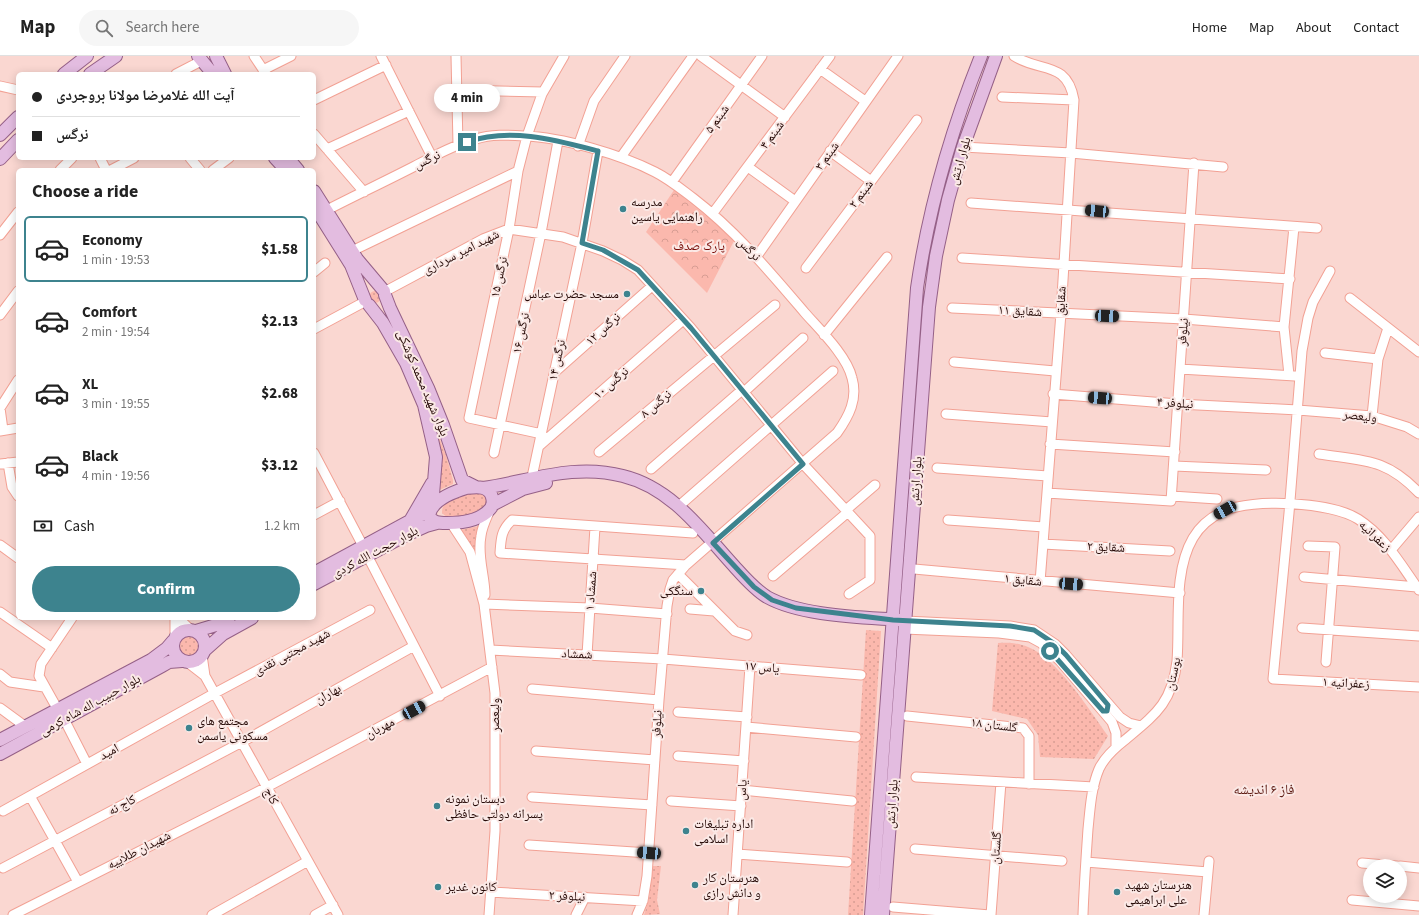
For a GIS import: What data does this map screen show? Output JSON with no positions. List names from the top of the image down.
{
  "streets": {
    "main road": [
      "بلوار ارتش",
      "بلوار شهید محمد کوشکی",
      "بلوار حجت الله کردی",
      "بلوار حبیب اله شاه کرمی"
    ],
    "street": [
      "شبنم ۵",
      "شبنم ۴",
      "شبنم ۳",
      "نرگس",
      "شبنم ۲",
      "شهید امیر سرداری",
      "نرگس ۱۵",
      "شقایق",
      "شقایق ۱۱",
      "نرگس ۱۲",
      "نیلوفر",
      "نرگس ۱۶",
      "نرگس ۱۴",
      "نرگس ۱۰",
      "نیلوفر ۴",
      "نرگس ۸",
      "ولیعصر",
      "زعفرانیه",
      "شقایق ۲",
      "شقایق ۱",
      "شمشاد ۱",
      "شهید مجتبی نقدی",
      "شمشاد",
      "یاس ۱۷",
      "بوستان",
      "زعفرانیه ۱",
      "بهاران",
      "گلستان ۱۸",
      "مهربان",
      "امید",
      "یاس",
      "کاج",
      "کاج نه",
      "گلستان",
      "شهیدان طلاییه",
      "نیلوفر ۲"
    ]
  },
  "crossings": [
    ["شبنم ۵", "نرگس"],
    ["شبنم ۴", "نرگس"],
    ["شبنم ۳", "نرگس"],
    ["نرگس", "شهید امیر سرداری"],
    ["نرگس", "نرگس ۱۵"],
    ["نرگس", "نیلوفر"],
    ["نرگس", "نرگس ۱۶"],
    ["نرگس", "نرگس ۱۴"],
    ["نرگس", "بلوار شهید محمد کوشکی"],
    ["شهید امیر سرداری", "نرگس ۱۵"],
    ["شهید امیر سرداری", "نرگس ۱۲"],
    ["شهید امیر سرداری", "نرگس ۱۶"],
    ["شهید امیر سرداری", "نرگس ۱۴"],
    ["شهید امیر سرداری", "بلوار شهید محمد کوشکی"],
    ["شهید امیر سرداری", "نرگس ۱۰"],
    ["شهید امیر سرداری", "نرگس ۸"],
    ["نرگس ۱۵", "نرگس ۱۶"],
    ["شقایق", "شقایق ۱۱"],
    ["شقایق", "نیلوفر ۴"],
    ["شقایق", "شقایق ۲"],
    ["شقایق", "شقایق ۱"],
    ["شقایق ۱۱", "نیلوفر"],
    ["نرگس ۱۲", "نرگس ۱۴"],
    ["نیلوفر", "نیلوفر ۴"],
    ["نیلوفر", "شمشاد"],
    ["نیلوفر", "یاس ۱۷"],
    ["نیلوفر", "نیلوفر ۲"],
    ["نرگس ۱۴", "نرگس ۱۰"],
    ["بلوار شهید محمد کوشکی", "بلوار حجت الله کردی"],
    ["نیلوفر ۴", "ولیعصر"],
    ["ولیعصر", "شمشاد"],
    ["ولیعصر", "مهربان"],
    ["ولیعصر", "نیلوفر ۲"],
    ["زعفرانیه", "بوستان"],
    ["زعفرانیه", "زعفرانیه ۱"],
    ["شقایق ۱", "بوستان"],
    ["شمشاد ۱", "شمشاد"],
    ["شهید مجتبی نقدی", "امید"],
    ["شهید مجتبی نقدی", "کاج"],
    ["شمشاد", "یاس ۱۷"],
    ["یاس ۱۷", "یاس"],
    ["بوستان", "زعفرانیه ۱"],
    ["بهاران", "کاج"],
    ["بهاران", "کاج نه"],
    ["بلوار حبیب اله شاه کرمی", "کاج"],
    ["مهربان", "کاج"],
    ["مهربان", "شهیدان طلاییه"],
    ["امید", "کاج"],
    ["کاج", "کاج نه"],
    ["کاج", "شهیدان طلاییه"]
  ],
  "districts": ["فاز ۶ اندیشه"],
  "parks": ["پارک صدف"],
  "places": [
    "مدرسه راهنمایی یاسین",
    "مسجد حضرت عباس",
    "سنگکی",
    "مجتمع های مسکونی یاسمن",
    "دبستان نمونه پسرانه دولتی حافظی",
    "اداره تبلیغات اسلامی",
    "هنرستان کار و دانش رازی",
    "کانون غدیر",
    "هنرستان شهید علی ابراهیمی"
  ],
  "page": {
    "header": "Map",
    "search": "Search here",
    "nav": [
      "Home",
      "Map",
      "About",
      "Contact"
    ],
    "banner": ["آیت الله غلامرضا مولانا بروجردی", "نرگس"],
    "bubble": "4 min",
    "heading": "Choose a ride",
    "list": [
      {
        "name": "Economy",
        "note": "1 min · 19:53",
        "value": "$1.58"
      },
      {
        "name": "Comfort",
        "note": "2 min · 19:54",
        "value": "$2.13"
      },
      {
        "name": "XL",
        "note": "3 min · 19:55",
        "value": "$2.68"
      },
      {
        "name": "Black",
        "note": "4 min · 19:56",
        "value": "$3.12"
      }
    ],
    "pay": ["Cash", "1.2 km"],
    "buttons": "Confirm"
  }
}
